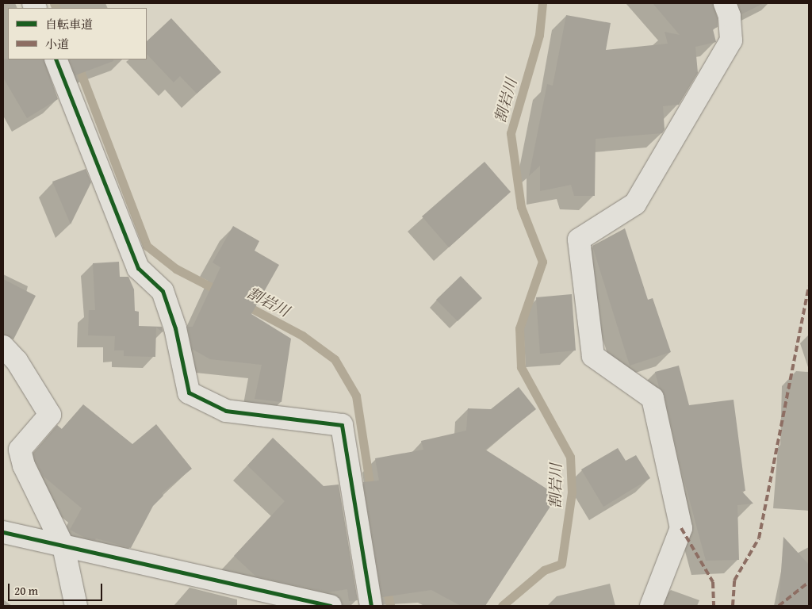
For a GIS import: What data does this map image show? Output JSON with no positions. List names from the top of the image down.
{
  "water": ["割岩川"],
  "legend": ["自転車道", "小道"],
  "scale_bar": "20 m"
}
